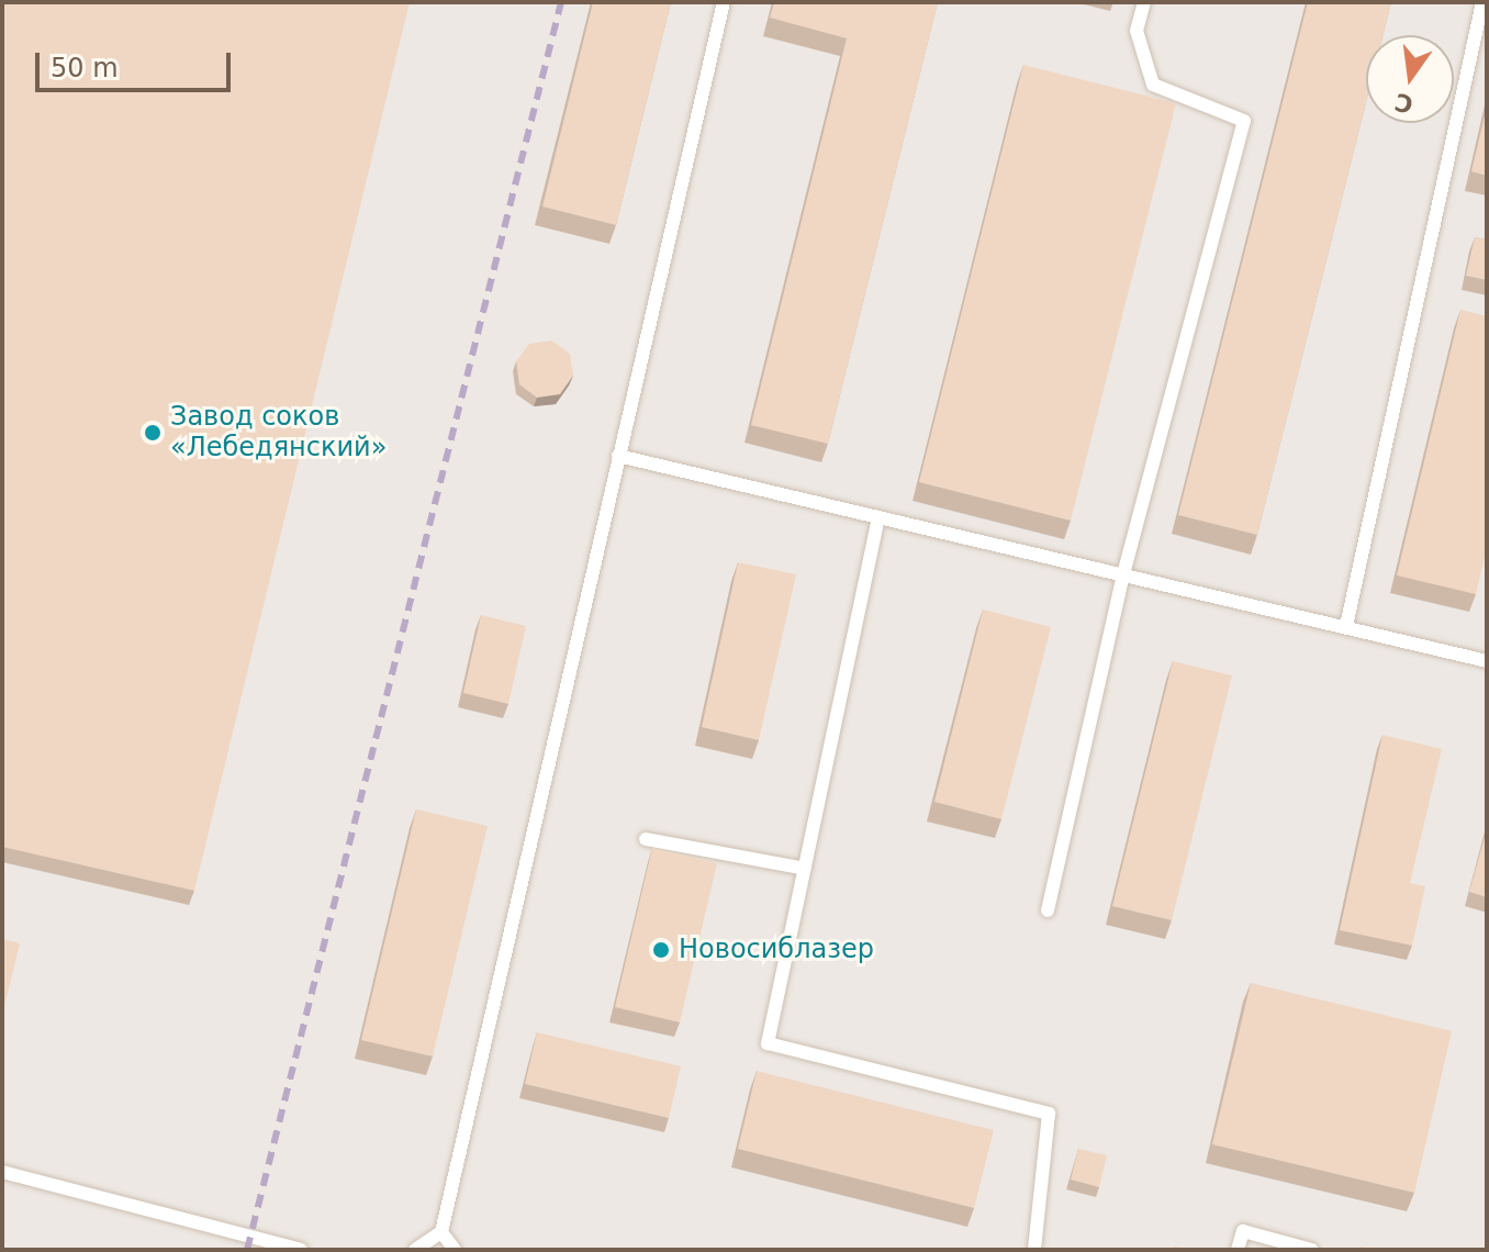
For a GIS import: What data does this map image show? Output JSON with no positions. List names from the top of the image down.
{
  "places": ["Завод соков «Лебедянский»", "Новосиблазер"],
  "scale_bar": "50 m",
  "north": "bottom"
}
